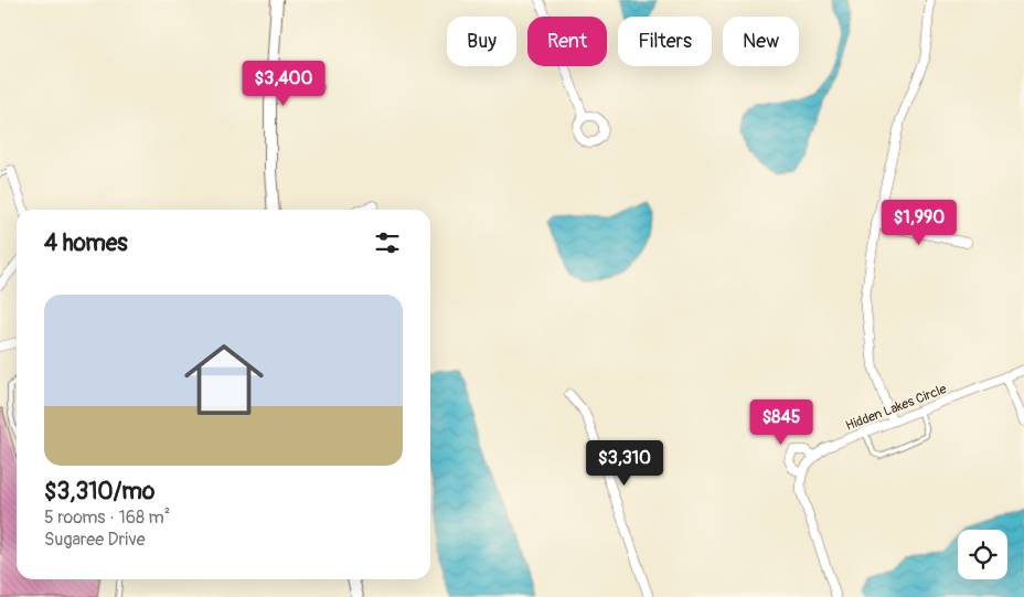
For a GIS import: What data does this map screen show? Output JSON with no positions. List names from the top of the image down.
{
  "streets": {
    "street": ["Hidden Lakes Circle"]
  },
  "page": {
    "chip": [
      "Buy",
      "Rent",
      "Filters",
      "New"
    ],
    "price": [
      "$3,400",
      "$1,990",
      "$845",
      "$3,310"
    ],
    "heading": "4 homes",
    "list": [
      {
        "name": "$3,310/mo",
        "note": "5 rooms · 168 m² · Sugaree Drive"
      }
    ]
  }
}
